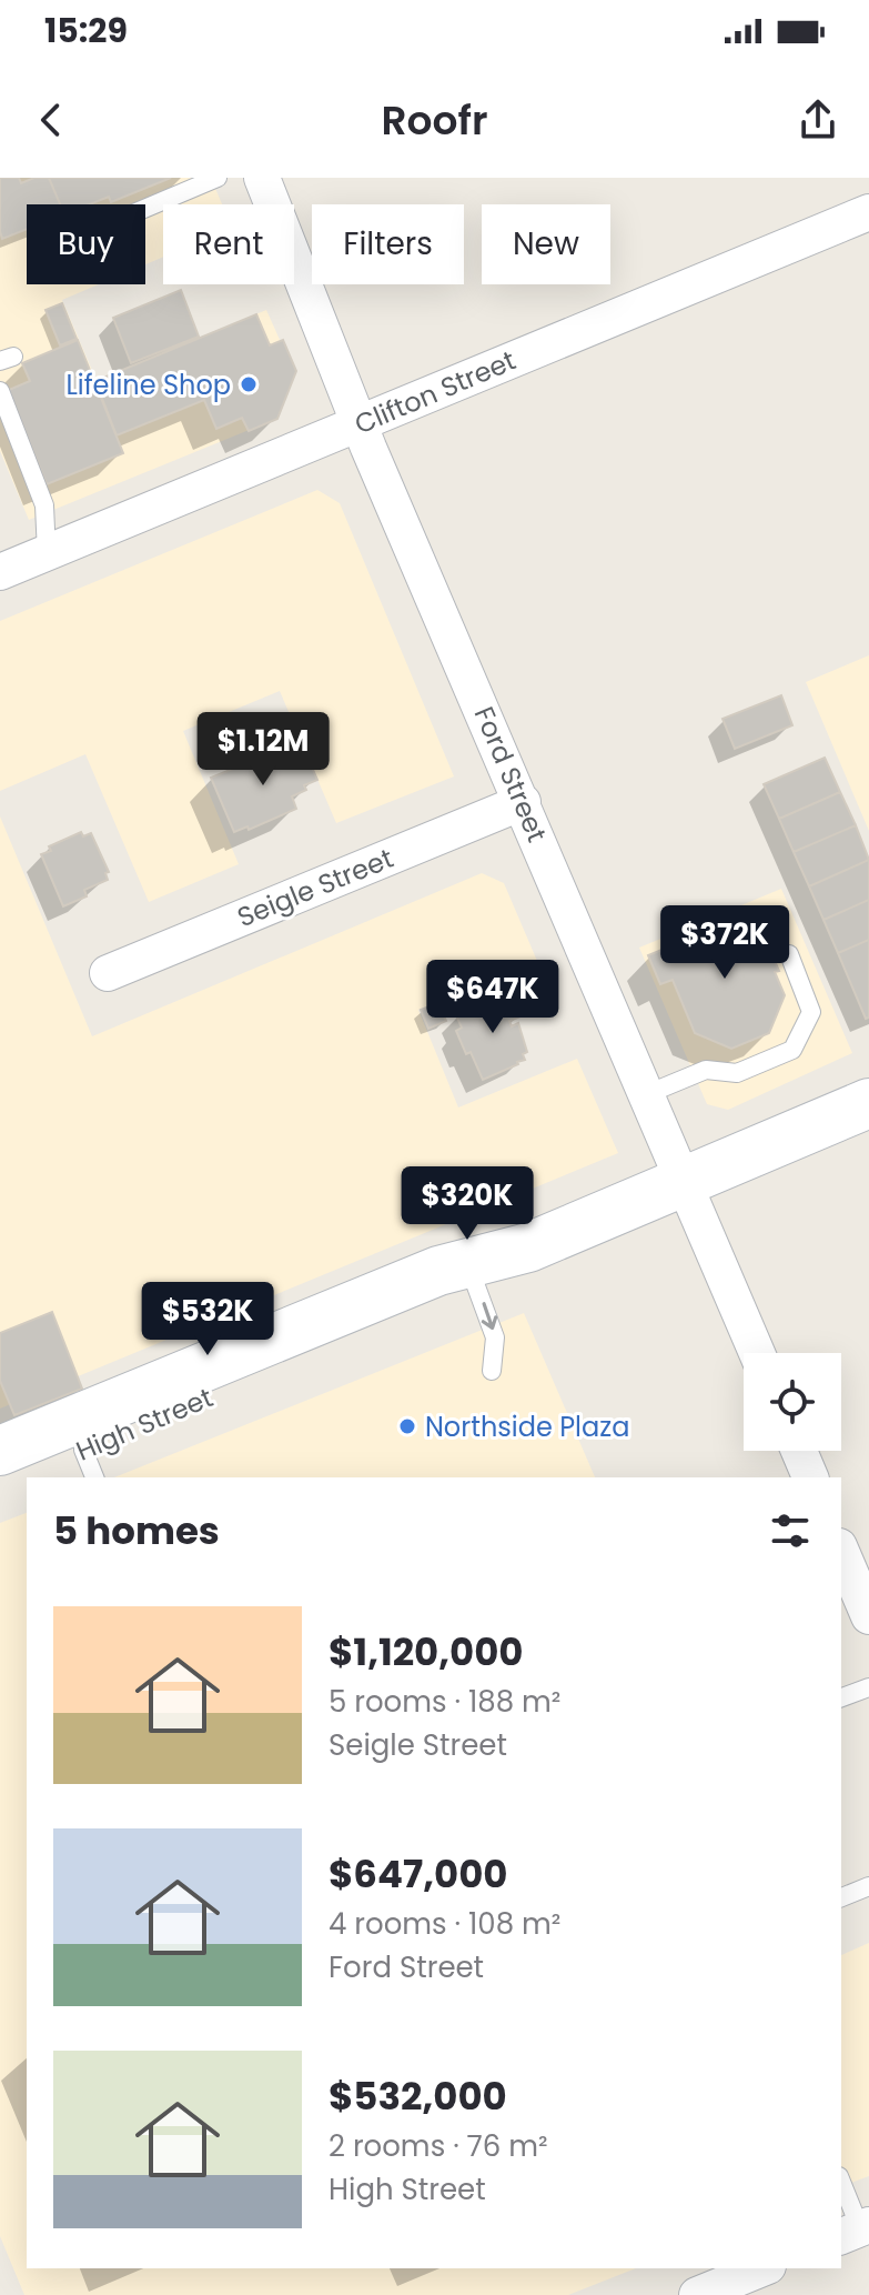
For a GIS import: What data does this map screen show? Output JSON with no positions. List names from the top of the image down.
{
  "streets": {
    "main road": ["High Street"],
    "street": ["Clifton Street", "Ford Street", "Seigle Street"]
  },
  "crossings": [
    ["Clifton Street", "Ford Street"],
    ["Ford Street", "Seigle Street"],
    ["Ford Street", "High Street"]
  ],
  "places": ["Lifeline Shop", "Northside Plaza"],
  "page": {
    "status": "15:29",
    "header": "Roofr",
    "chip": [
      "Buy",
      "Rent",
      "Filters",
      "New"
    ],
    "price": [
      "$1.12M",
      "$372K",
      "$647K",
      "$320K",
      "$532K"
    ],
    "heading": "5 homes",
    "list": [
      {
        "name": "$1,120,000",
        "note": "5 rooms · 188 m² · Seigle Street"
      },
      {
        "name": "$647,000",
        "note": "4 rooms · 108 m² · Ford Street"
      },
      {
        "name": "$532,000",
        "note": "2 rooms · 76 m² · High Street"
      }
    ]
  }
}
